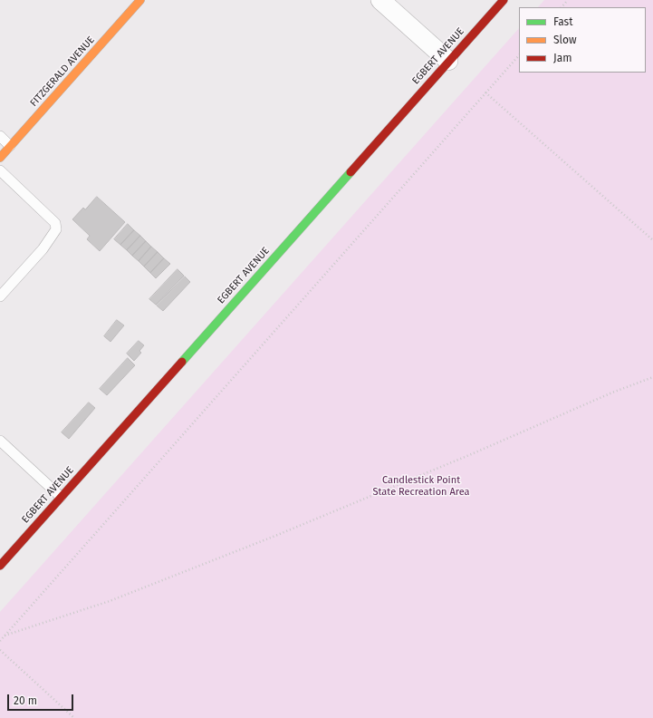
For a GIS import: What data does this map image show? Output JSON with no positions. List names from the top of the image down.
{
  "streets": {
    "street": ["EGBERT AVENUE", "FITZGERALD AVENUE"]
  },
  "parks": ["Candlestick Point State Recreation Area"],
  "legend": ["Fast", "Slow", "Jam"],
  "scale_bar": "20 m"
}
